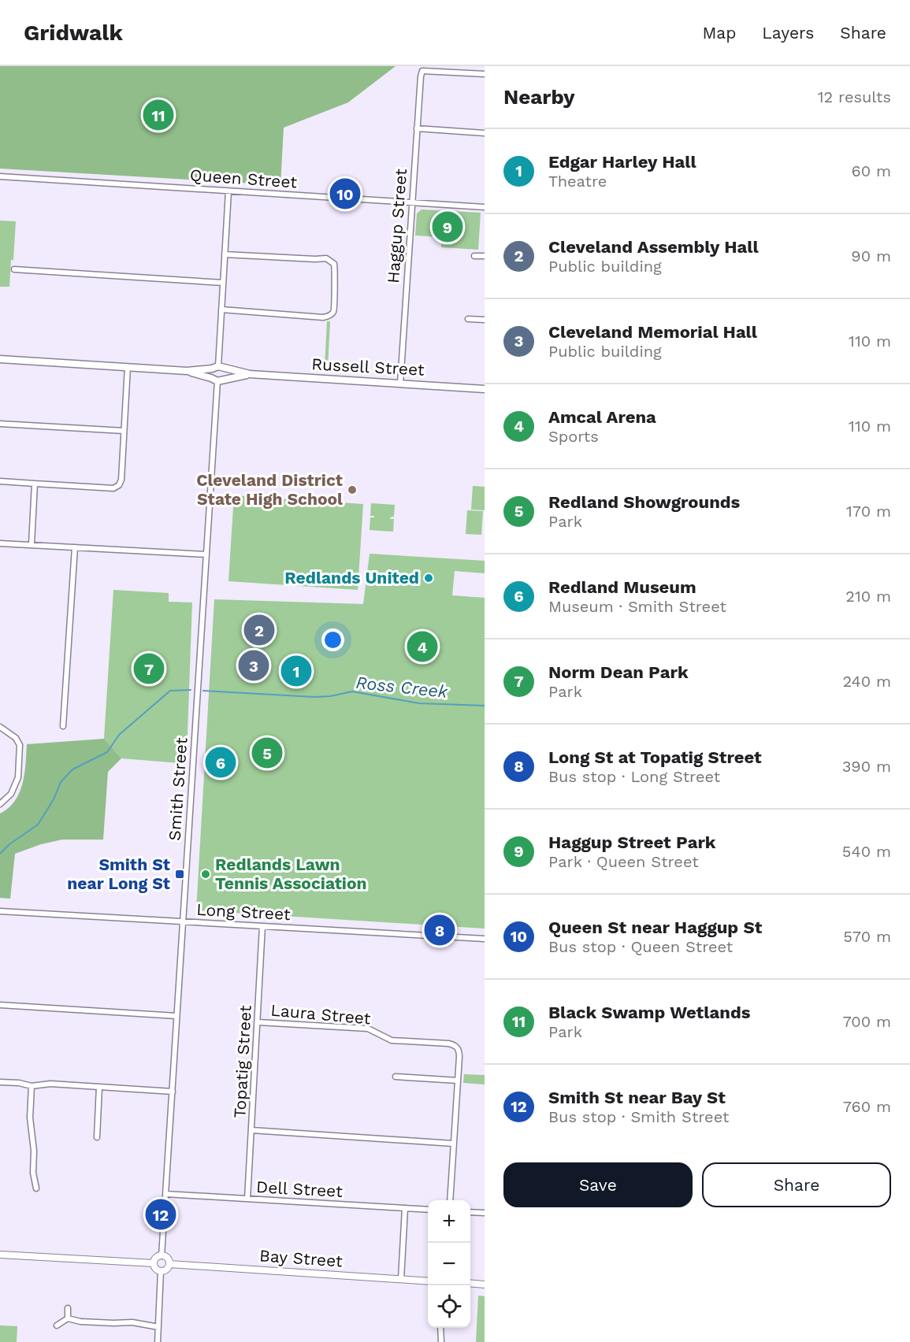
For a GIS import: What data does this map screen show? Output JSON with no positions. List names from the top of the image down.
{
  "streets": {
    "main road": ["Russell Street"],
    "street": [
      "Queen Street",
      "Haggup Street",
      "Smith Street",
      "Long Street",
      "Laura Street",
      "Topatig Street",
      "Dell Street",
      "Bay Street"
    ]
  },
  "crossings": [
    ["Queen Street", "Haggup Street"],
    ["Haggup Street", "Russell Street"],
    ["Russell Street", "Smith Street"],
    ["Smith Street", "Long Street"],
    ["Smith Street", "Dell Street"],
    ["Smith Street", "Bay Street"],
    ["Long Street", "Topatig Street"],
    ["Laura Street", "Topatig Street"],
    ["Topatig Street", "Dell Street"]
  ],
  "water": ["Ross Creek"],
  "places": {
    "other": ["Cleveland District State High School", "Redlands United", "Redlands Lawn Tennis Association"],
    "transit": ["Smith St near Long St"]
  },
  "page": {
    "header": "Gridwalk",
    "nav": ["Map", "Layers", "Share"],
    "heading": ["Nearby", "12 results"],
    "pins": [
      "11",
      "10",
      "9",
      "2",
      "4",
      "3",
      "7",
      "1",
      "5",
      "6",
      "8",
      "12"
    ],
    "list": [
      {
        "mark": "1",
        "name": "Edgar Harley Hall",
        "note": "Theatre",
        "value": "60 m"
      },
      {
        "mark": "2",
        "name": "Cleveland Assembly Hall",
        "note": "Public building",
        "value": "90 m"
      },
      {
        "mark": "3",
        "name": "Cleveland Memorial Hall",
        "note": "Public building",
        "value": "110 m"
      },
      {
        "mark": "4",
        "name": "Amcal Arena",
        "note": "Sports",
        "value": "110 m"
      },
      {
        "mark": "5",
        "name": "Redland Showgrounds",
        "note": "Park",
        "value": "170 m"
      },
      {
        "mark": "6",
        "name": "Redland Museum",
        "note": "Museum · Smith Street",
        "value": "210 m"
      },
      {
        "mark": "7",
        "name": "Norm Dean Park",
        "note": "Park",
        "value": "240 m"
      },
      {
        "mark": "8",
        "name": "Long St at Topatig Street",
        "note": "Bus stop · Long Street",
        "value": "390 m"
      },
      {
        "mark": "9",
        "name": "Haggup Street Park",
        "note": "Park · Queen Street",
        "value": "540 m"
      },
      {
        "mark": "10",
        "name": "Queen St near Haggup St",
        "note": "Bus stop · Queen Street",
        "value": "570 m"
      },
      {
        "mark": "11",
        "name": "Black Swamp Wetlands",
        "note": "Park",
        "value": "700 m"
      },
      {
        "mark": "12",
        "name": "Smith St near Bay St",
        "note": "Bus stop · Smith Street",
        "value": "760 m"
      }
    ],
    "buttons": ["Save", "Share"],
    "map_buttons": ["+", "−"]
  }
}
